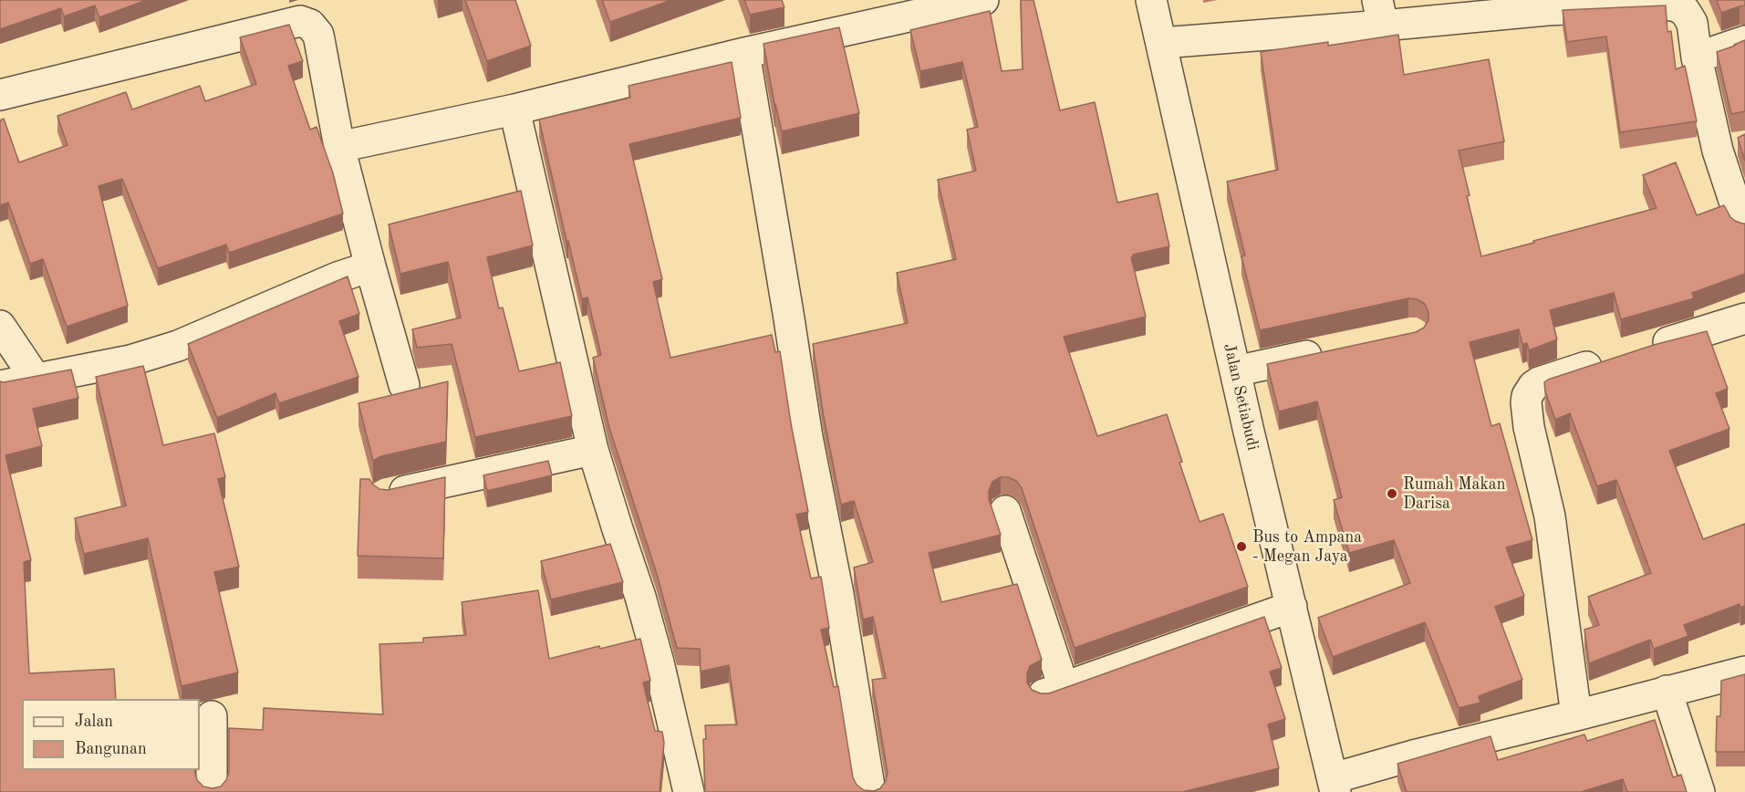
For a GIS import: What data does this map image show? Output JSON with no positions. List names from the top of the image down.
{
  "streets": {
    "street": ["Jalan Setiabudi"]
  },
  "places": ["Rumah Makan Darisa", "Bus to Ampana - Megan Jaya"],
  "legend": ["Jalan", "Bangunan"]
}
